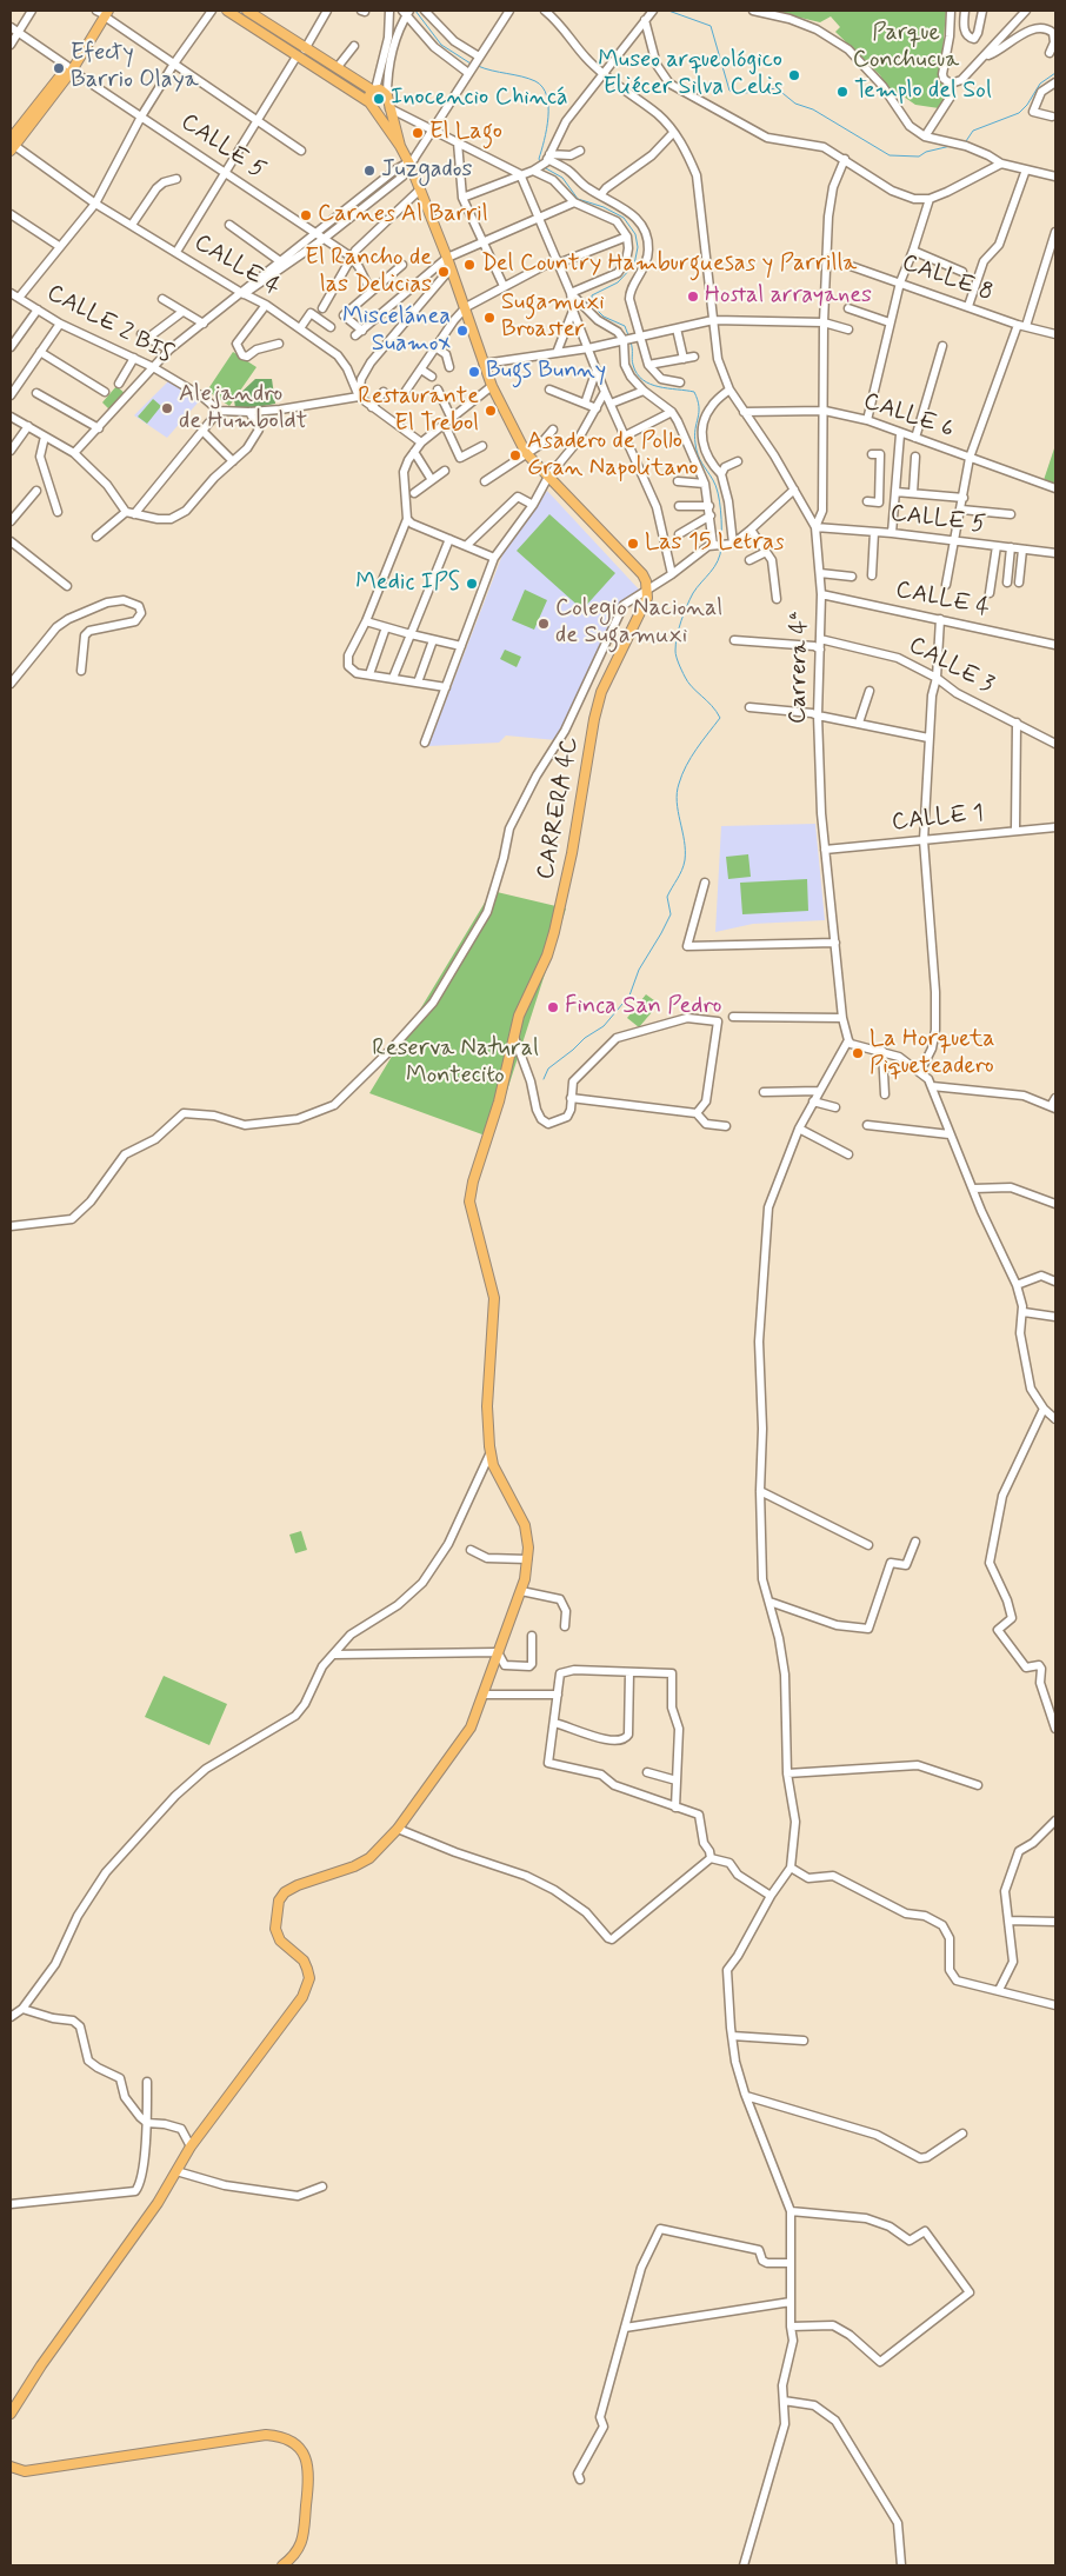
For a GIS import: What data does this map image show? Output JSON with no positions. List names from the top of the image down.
{
  "streets": {
    "main road": ["CARRERA 4C"],
    "street": [
      "CALLE 5",
      "CALLE 4",
      "CALLE 8",
      "CALLE 2 BIS",
      "CALLE 6",
      "CALLE 3",
      "Carrera 4ª",
      "CALLE 1"
    ]
  },
  "crossings": [
    ["CALLE 5", "Carrera 4ª"],
    ["CALLE 4", "Carrera 4ª"],
    ["CALLE 6", "Carrera 4ª"],
    ["CALLE 3", "Carrera 4ª"],
    ["Carrera 4ª", "CALLE 1"]
  ],
  "parks": ["Parque Conchucua", "Reserva Natural Montecito"],
  "places": [
    "Efecty Barrio Olaya",
    "Museo arqueológico Eliécer Silva Celis",
    "Templo del Sol",
    "Inocencio Chincá",
    "El Lago",
    "Juzgados",
    "Carnes Al Barril",
    "Del Country Hamburguesas y Parrilla",
    "El Rancho de las Delicias",
    "Hostal arrayanes",
    "Sugamuxi Broaster",
    "Miscelánea Suamox",
    "Bugs Bunny",
    "Alejandro de Humboldt",
    "Restaurante El Trebol",
    "Asadero de Pollo Gran Napolitano",
    "Las 15 Letras",
    "Medic IPS",
    "Colegio Nacional de Sugamuxi",
    "Finca San Pedro",
    "La Horqueta Piqueteadero"
  ]
}
